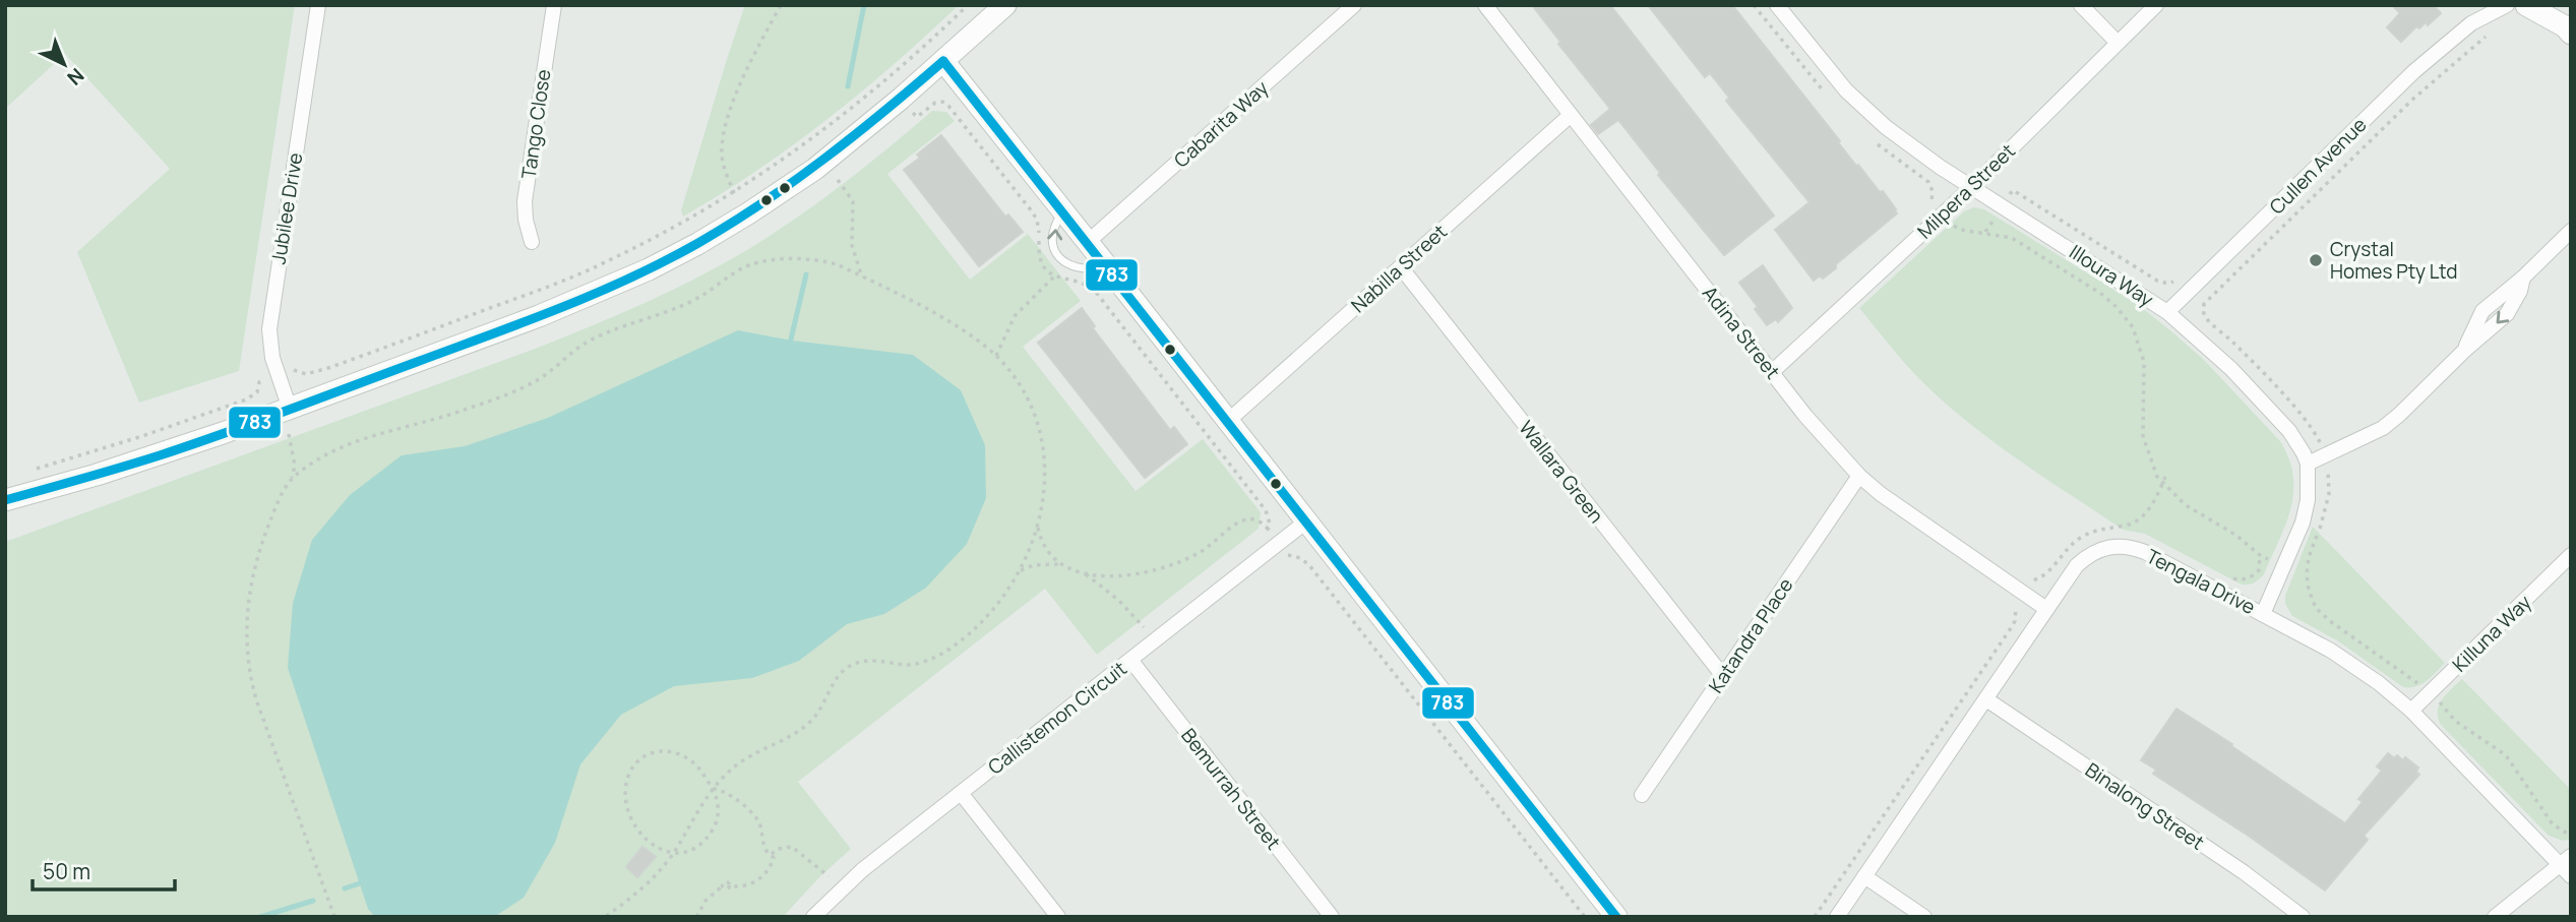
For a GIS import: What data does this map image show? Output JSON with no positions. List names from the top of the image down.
{
  "streets": {
    "street": [
      "Tango Close",
      "Cabarita Way",
      "Cullen Avenue",
      "Milpera Street",
      "Jubilee Drive",
      "Nabilla Street",
      "Illoura Way",
      "Adina Street",
      "Wallara Green",
      "Tengala Drive",
      "Killuna Way",
      "Katandra Place",
      "Callistemon Circuit",
      "Bemurrah Street",
      "Binalong Street"
    ]
  },
  "crossings": [
    ["Cullen Avenue", "Illoura Way"],
    ["Milpera Street", "Illoura Way"],
    ["Milpera Street", "Adina Street"],
    ["Nabilla Street", "Adina Street"],
    ["Nabilla Street", "Wallara Green"],
    ["Illoura Way", "Tengala Drive"],
    ["Adina Street", "Tengala Drive"],
    ["Adina Street", "Katandra Place"],
    ["Wallara Green", "Katandra Place"],
    ["Tengala Drive", "Killuna Way"],
    ["Tengala Drive", "Binalong Street"],
    ["Callistemon Circuit", "Bemurrah Street"]
  ],
  "places": ["Crystal Homes Pty Ltd"],
  "lines": ["transit line 783"],
  "scale_bar": "50 m",
  "north": "bottom right"
}
